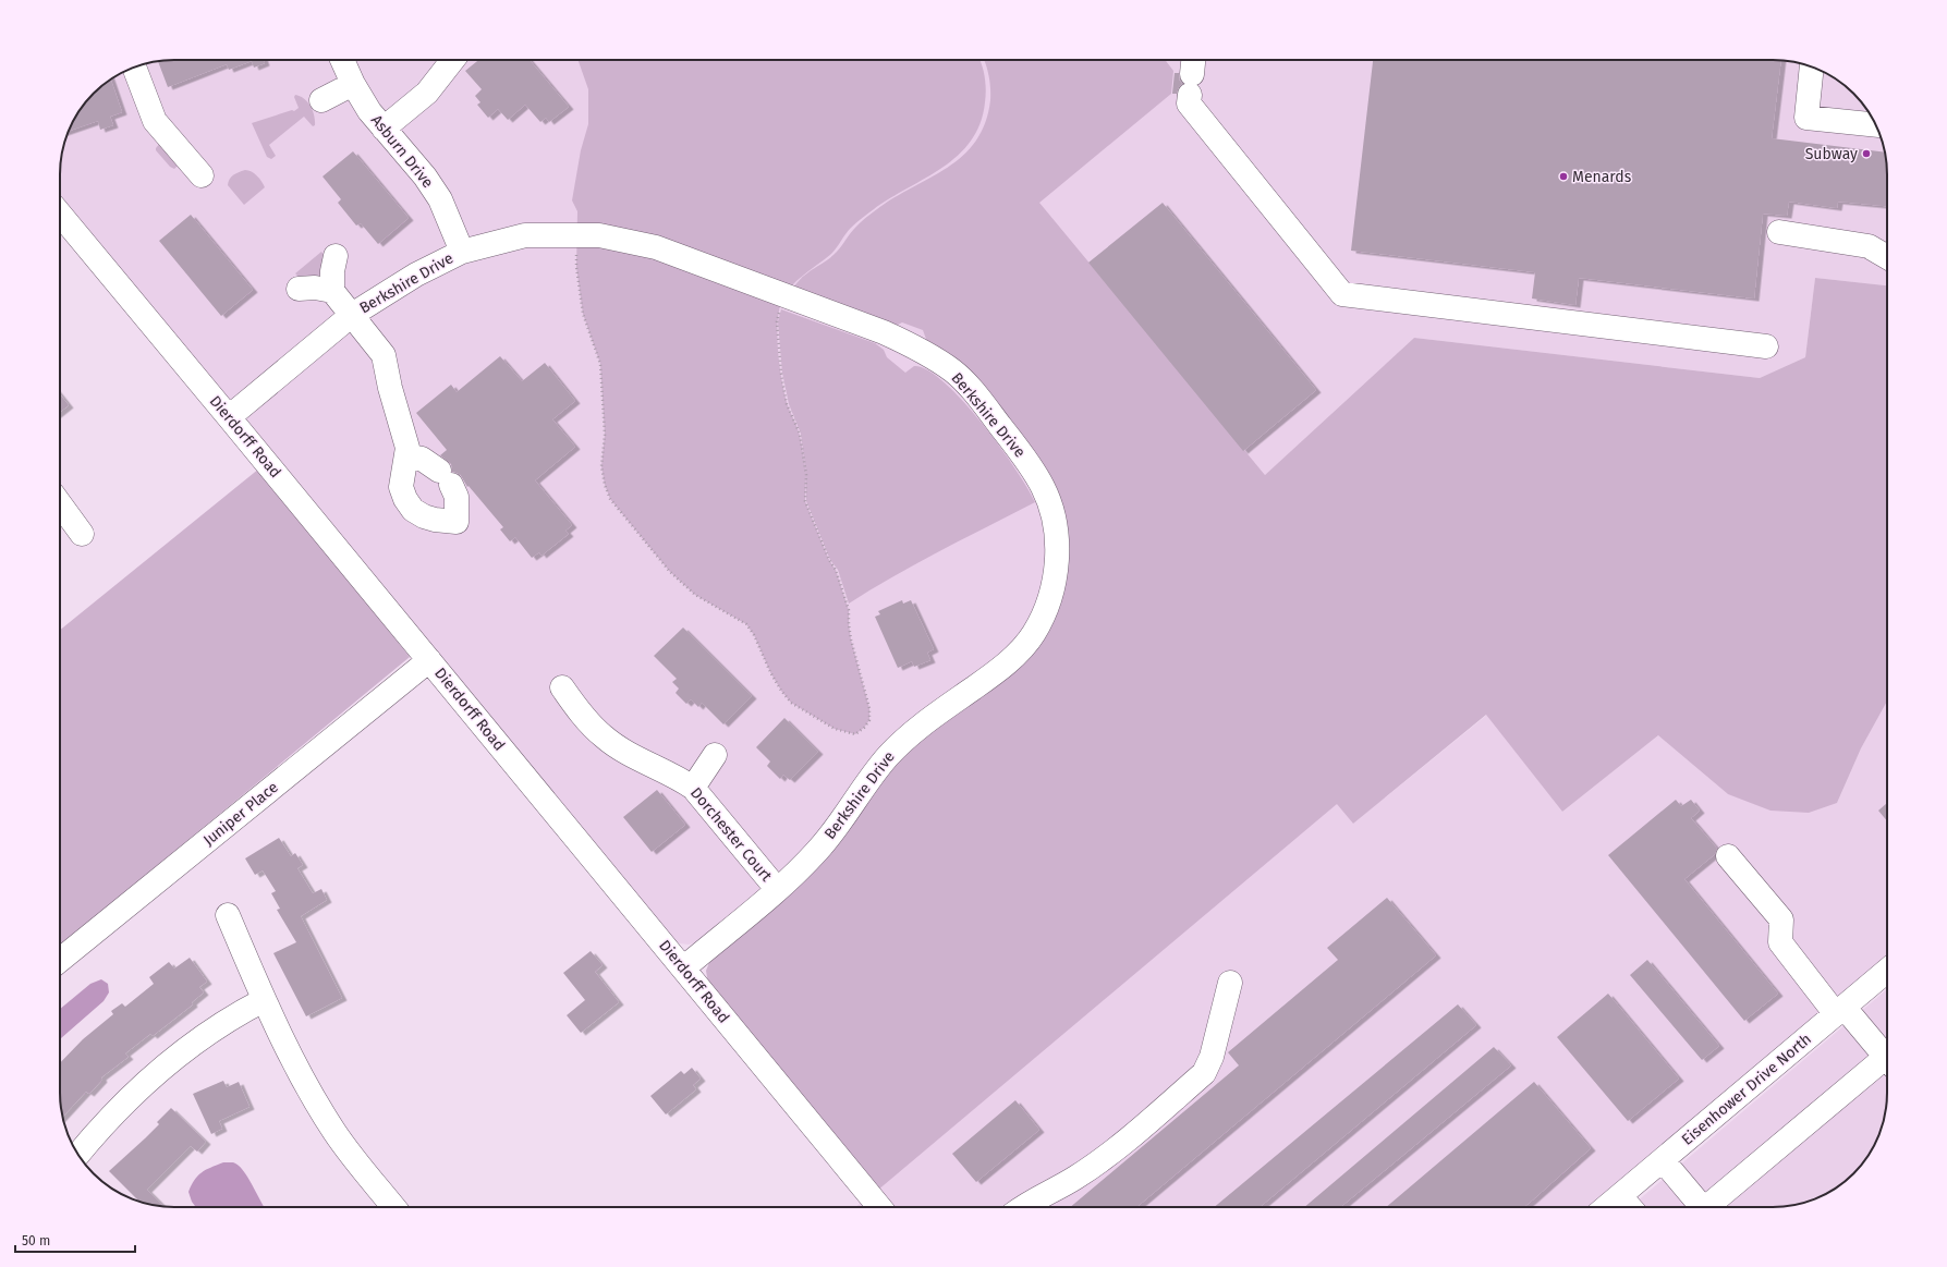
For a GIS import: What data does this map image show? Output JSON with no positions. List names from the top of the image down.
{
  "streets": {
    "street": [
      "Asburn Drive",
      "Berkshire Drive",
      "Dierdorff Road",
      "Juniper Place",
      "Dorchester Court",
      "Eisenhower Drive North"
    ]
  },
  "crossings": [
    ["Asburn Drive", "Berkshire Drive"],
    ["Berkshire Drive", "Dierdorff Road"],
    ["Berkshire Drive", "Dorchester Court"],
    ["Dierdorff Road", "Juniper Place"]
  ],
  "places": ["Subway", "Menards"],
  "scale_bar": "50 m"
}
